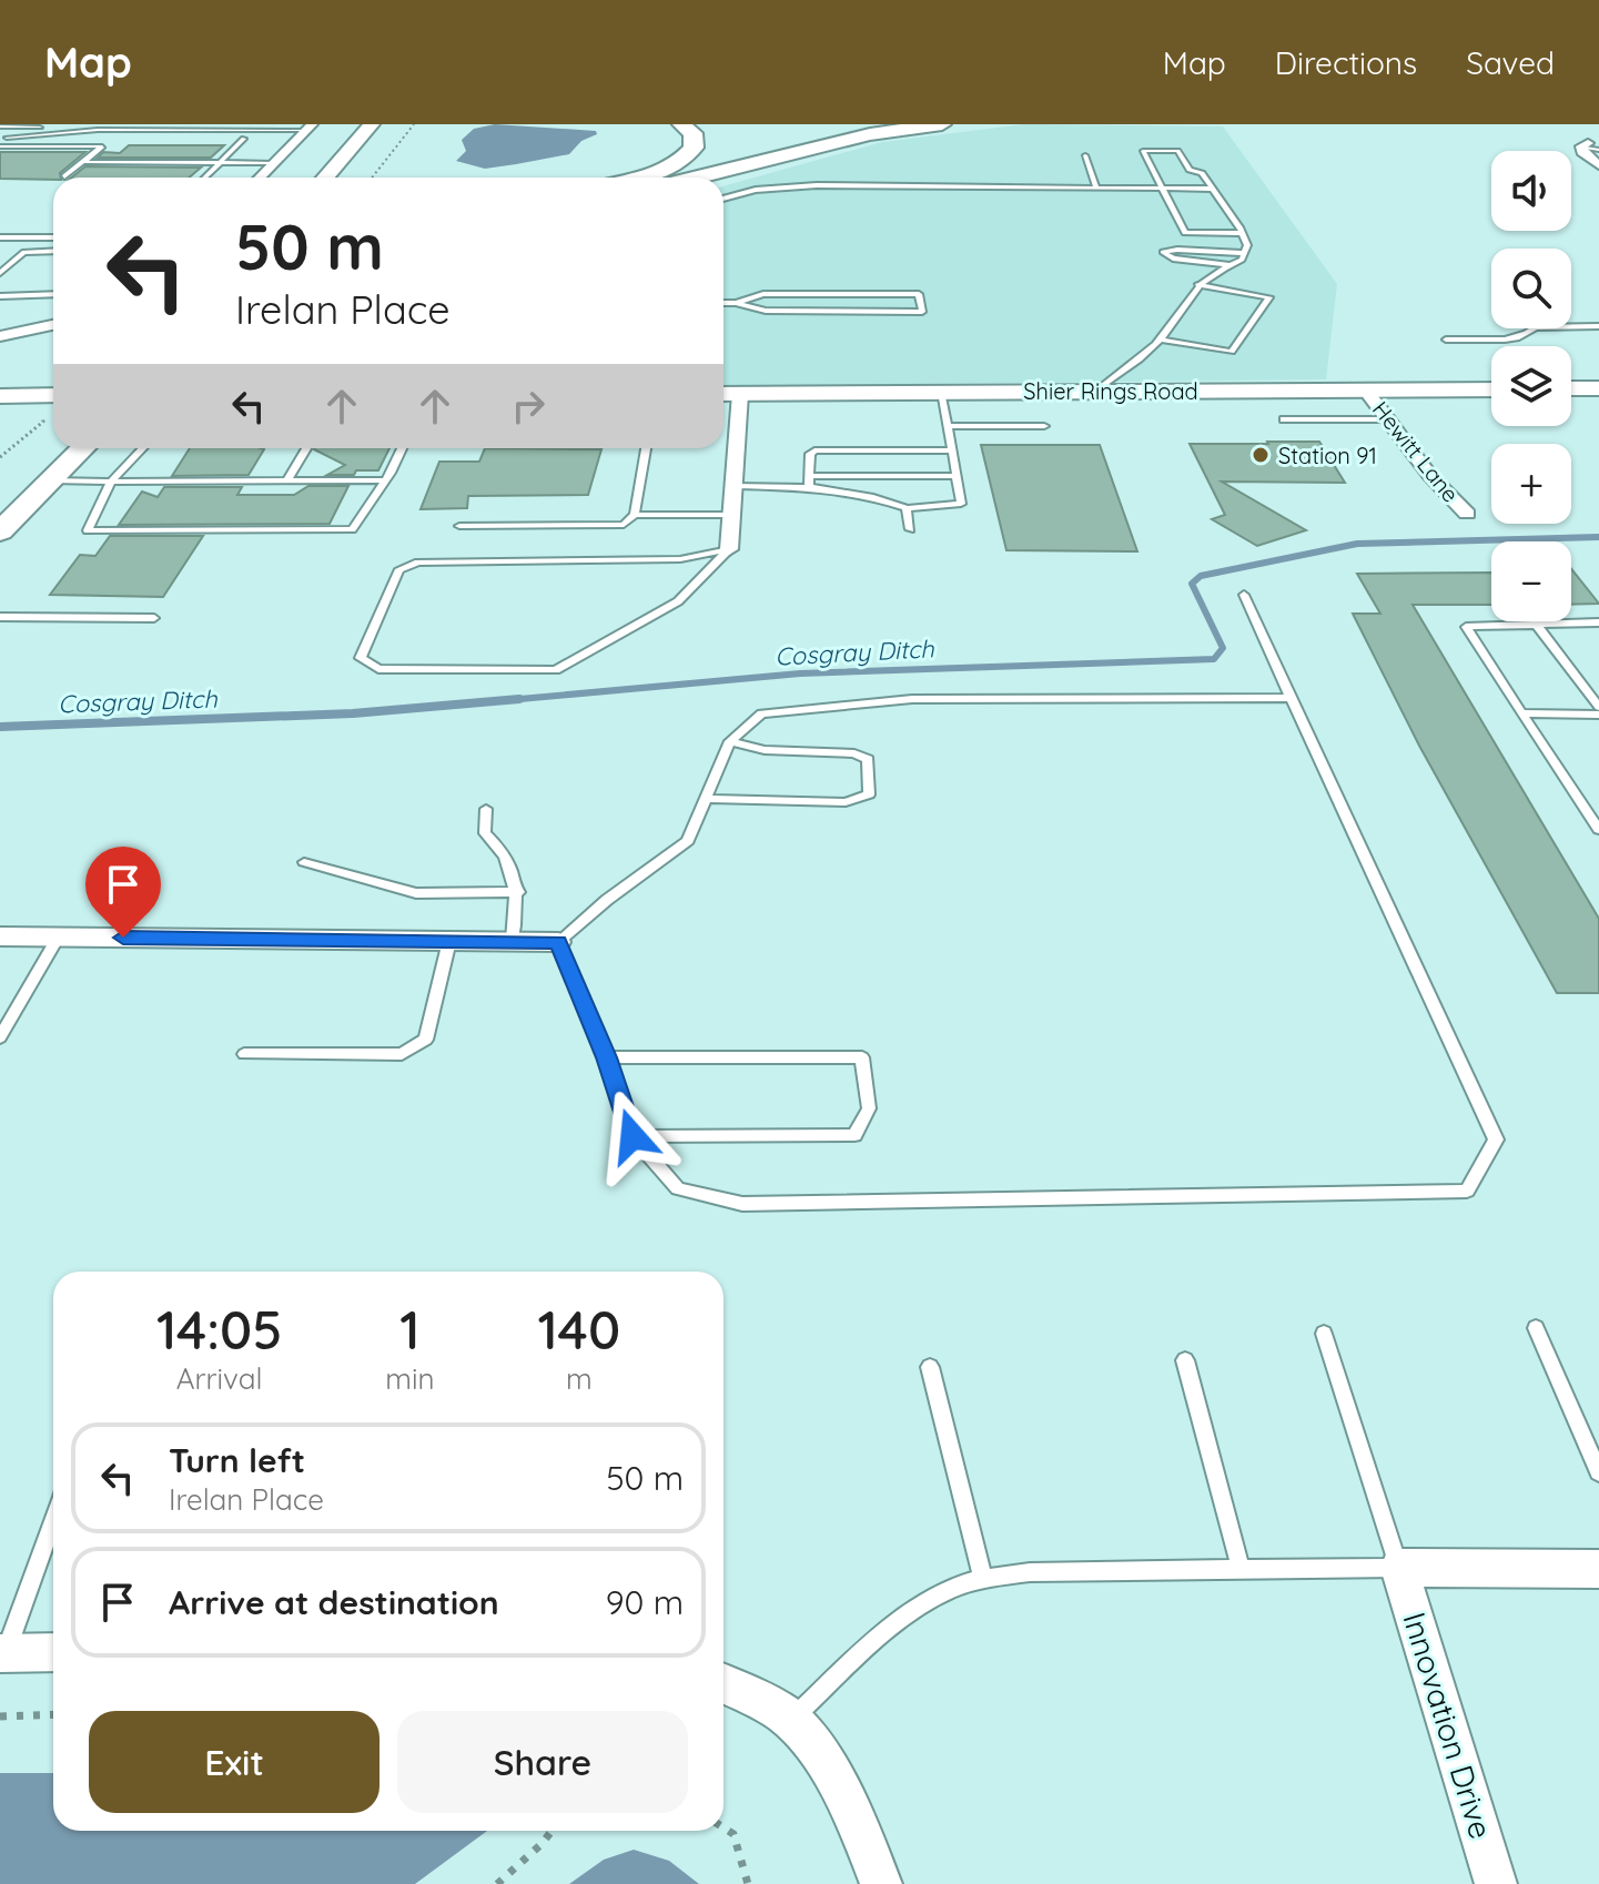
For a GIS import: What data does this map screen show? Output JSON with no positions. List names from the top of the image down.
{
  "streets": {
    "main road": ["Shier Rings Road"],
    "street": ["Hewitt Lane", "Innovation Drive"]
  },
  "crossings": [
    ["Shier Rings Road", "Hewitt Lane"]
  ],
  "water": ["Cosgray Ditch"],
  "places": ["Station 91"],
  "page": {
    "header": "Map",
    "nav": ["Map", "Directions", "Saved"],
    "map_buttons": ["+", "−"],
    "turn": ["50 m", "Irelan Place"],
    "eta": [
      "14:05",
      "Arrival",
      "1",
      "min",
      "140",
      "m"
    ],
    "list": [
      {
        "name": "Turn left",
        "note": "Irelan Place",
        "value": "50 m"
      },
      {
        "name": "Arrive at destination",
        "value": "90 m"
      }
    ],
    "buttons": ["Exit", "Share"]
  }
}
